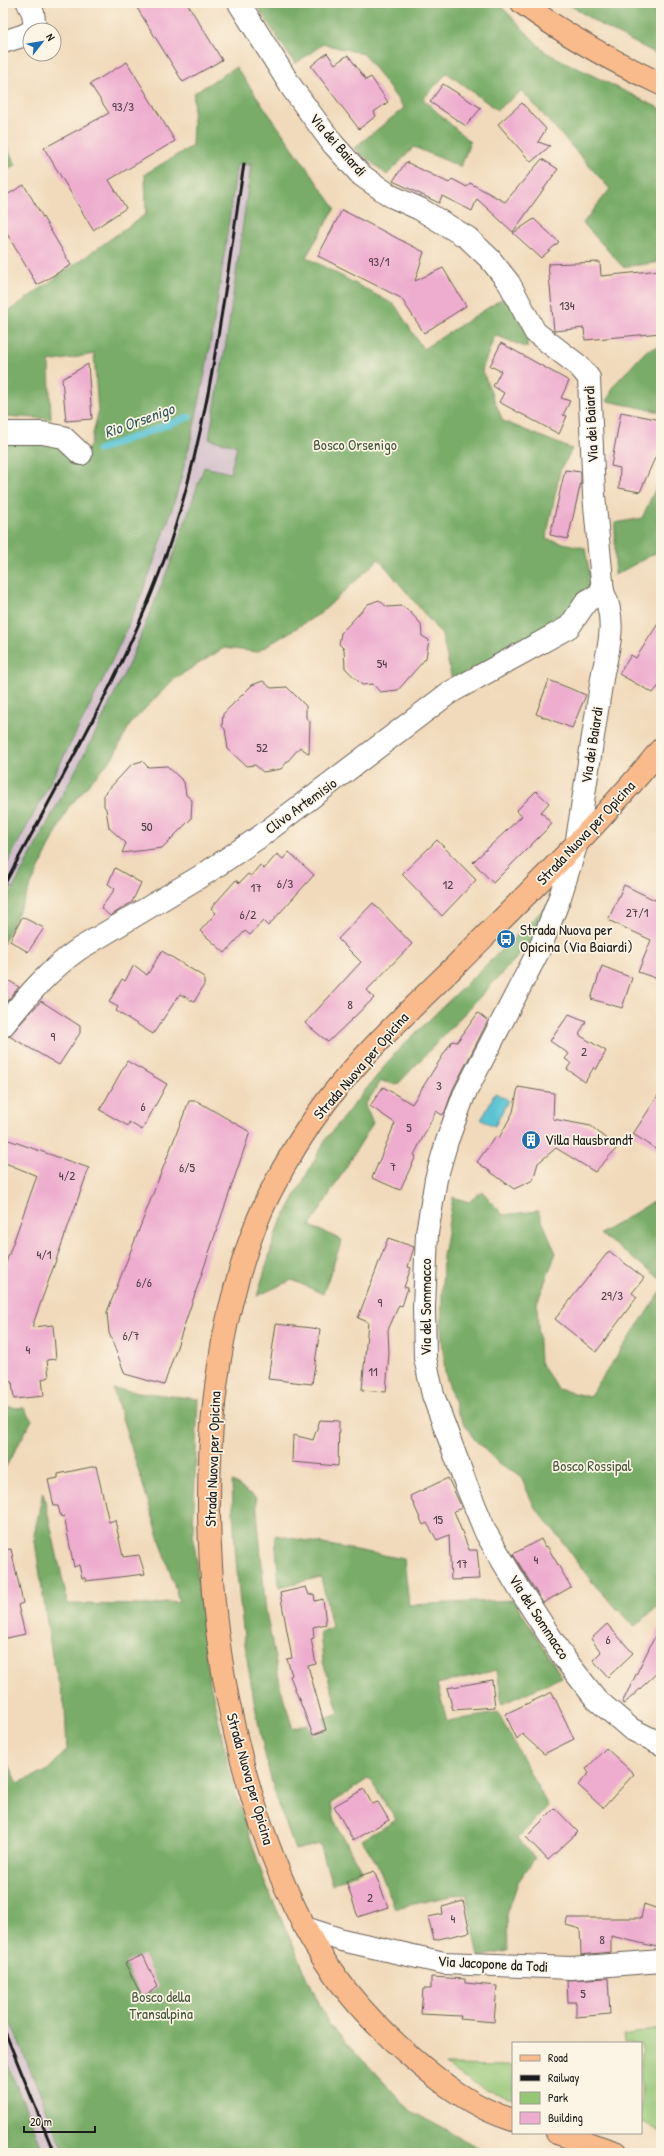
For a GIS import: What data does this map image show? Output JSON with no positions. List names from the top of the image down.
{
  "streets": {
    "main road": ["Strada Nuova per Opicina"],
    "street": [
      "Via dei Baiardi",
      "Clivo Artemisio",
      "Via del Sommacco",
      "Via Jacopone da Todi"
    ]
  },
  "crossings": [
    ["Via dei Baiardi", "Clivo Artemisio"],
    ["Via dei Baiardi", "Strada Nuova per Opicina"],
    ["Via dei Baiardi", "Via del Sommacco"],
    ["Strada Nuova per Opicina", "Via del Sommacco"],
    ["Strada Nuova per Opicina", "Via Jacopone da Todi"]
  ],
  "water": ["Rio Orsenigo"],
  "parks": ["Bosco Orsenigo", "Bosco Rossipal", "Bosco della Transalpina"],
  "places": {
    "bus stop": ["Strada Nuova per Opicina (Via Baiardi)"],
    "building": ["Villa Hausbrandt"]
  },
  "house_numbers": [
    "93/3",
    "93/1",
    "134",
    "54",
    "52",
    "50",
    "6/3",
    "12",
    "17",
    "27/1",
    "6/2",
    "8",
    "9",
    "2",
    "3",
    "6",
    "5",
    "7",
    "6/5",
    "4/2",
    "4/1",
    "6/6",
    "29/3",
    "9",
    "6/7",
    "4",
    "11",
    "15",
    "4",
    "17",
    "6",
    "2",
    "4",
    "8",
    "5"
  ],
  "legend": [
    "Road",
    "Railway",
    "Park",
    "Building"
  ],
  "scale_bar": "20 m",
  "north": "top right"
}
